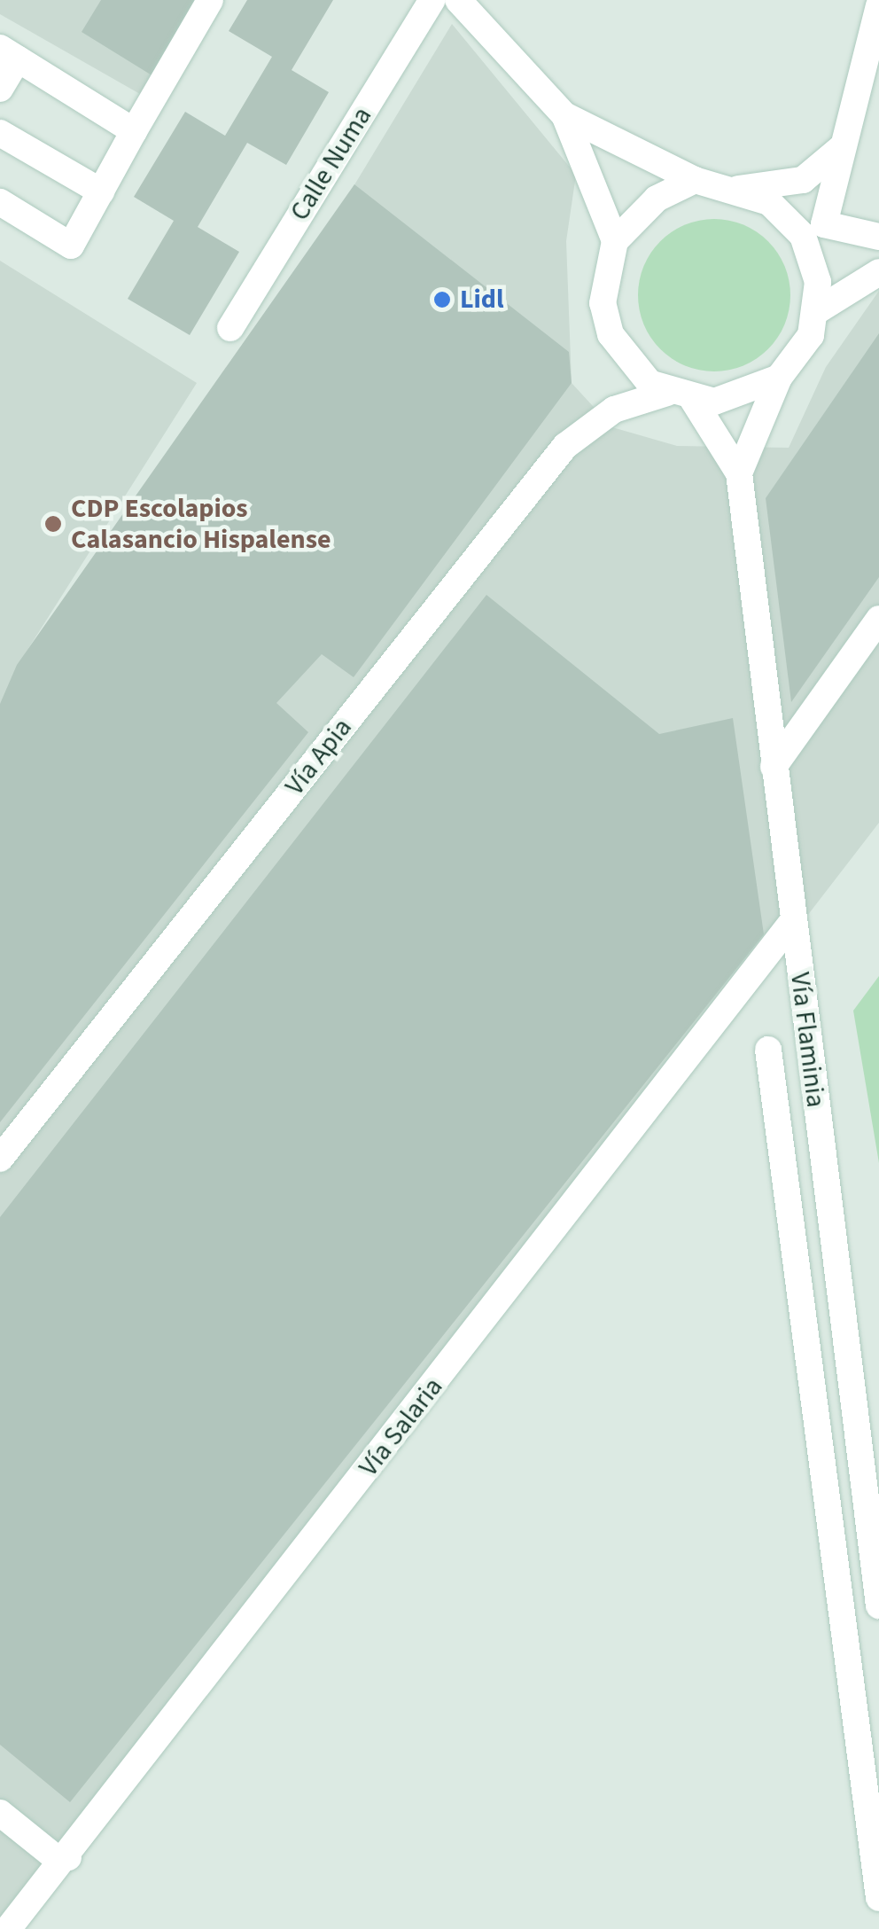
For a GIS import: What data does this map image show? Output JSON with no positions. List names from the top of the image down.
{
  "streets": {
    "street": [
      "Calle Numa",
      "Vía Apia",
      "Vía Flaminia",
      "Vía Salaria"
    ]
  },
  "crossings": [
    ["Vía Apia", "Vía Flaminia"],
    ["Vía Flaminia", "Vía Salaria"]
  ],
  "places": ["Lidl", "CDP Escolapios Calasancio Hispalense"]
}
